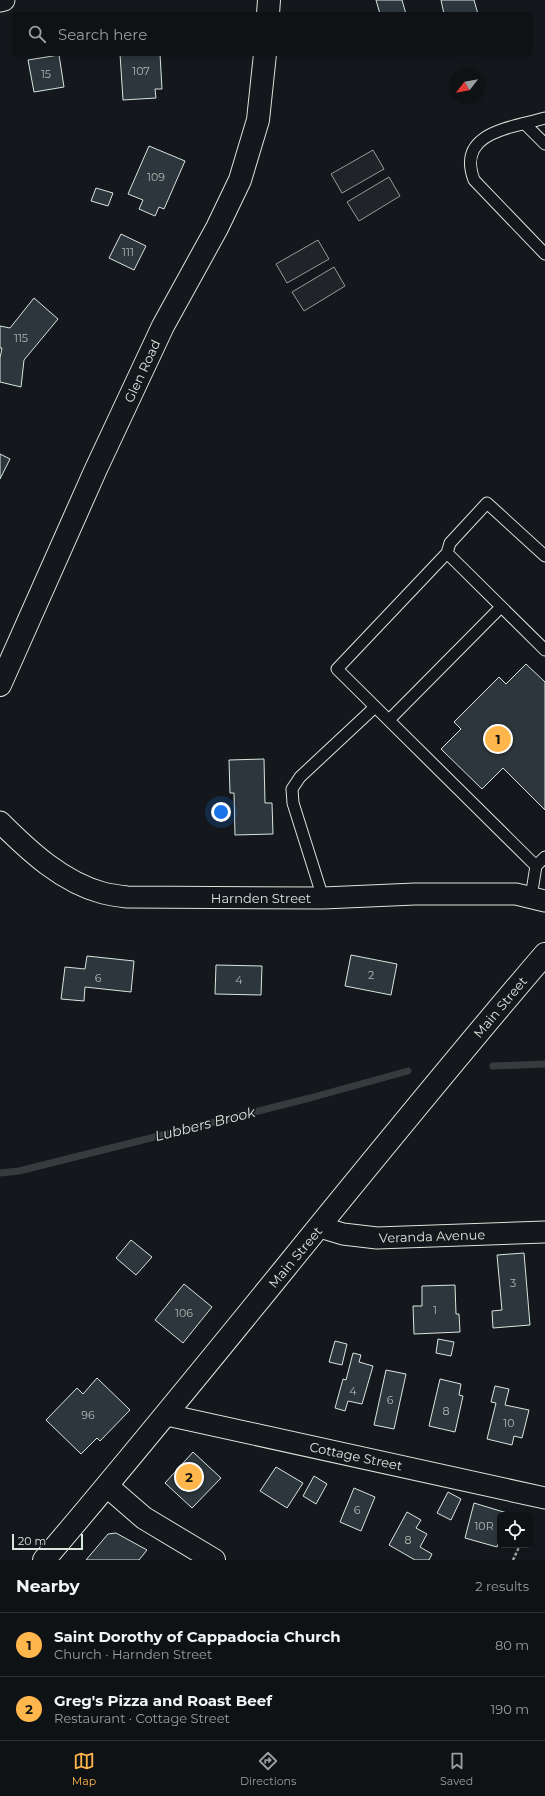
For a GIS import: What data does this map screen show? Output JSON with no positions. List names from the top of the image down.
{
  "streets": {
    "street": [
      "Glen Road",
      "Harnden Street",
      "Main Street",
      "Veranda Avenue",
      "Cottage Street"
    ]
  },
  "crossings": [
    ["Main Street", "Veranda Avenue"],
    ["Main Street", "Cottage Street"]
  ],
  "water": ["Lubbers Brook"],
  "house_numbers": [
    "107",
    "15",
    "109",
    "111",
    "115",
    "2",
    "6",
    "4",
    "3",
    "1",
    "106",
    "4",
    "6",
    "8",
    "96",
    "10",
    "6",
    "10R",
    "8"
  ],
  "scale_bar": "20 m",
  "north": "bottom left",
  "page": {
    "search": "Search here",
    "pins": ["1", "2"],
    "scale": "20 m",
    "heading": ["Nearby", "2 results"],
    "list": [
      {
        "mark": "1",
        "name": "Saint Dorothy of Cappadocia Church",
        "note": "Church · Harnden Street",
        "value": "80 m"
      },
      {
        "mark": "2",
        "name": "Greg's Pizza and Roast Beef",
        "note": "Restaurant · Cottage Street",
        "value": "190 m"
      }
    ],
    "nav": ["Map", "Directions", "Saved"]
  }
}
